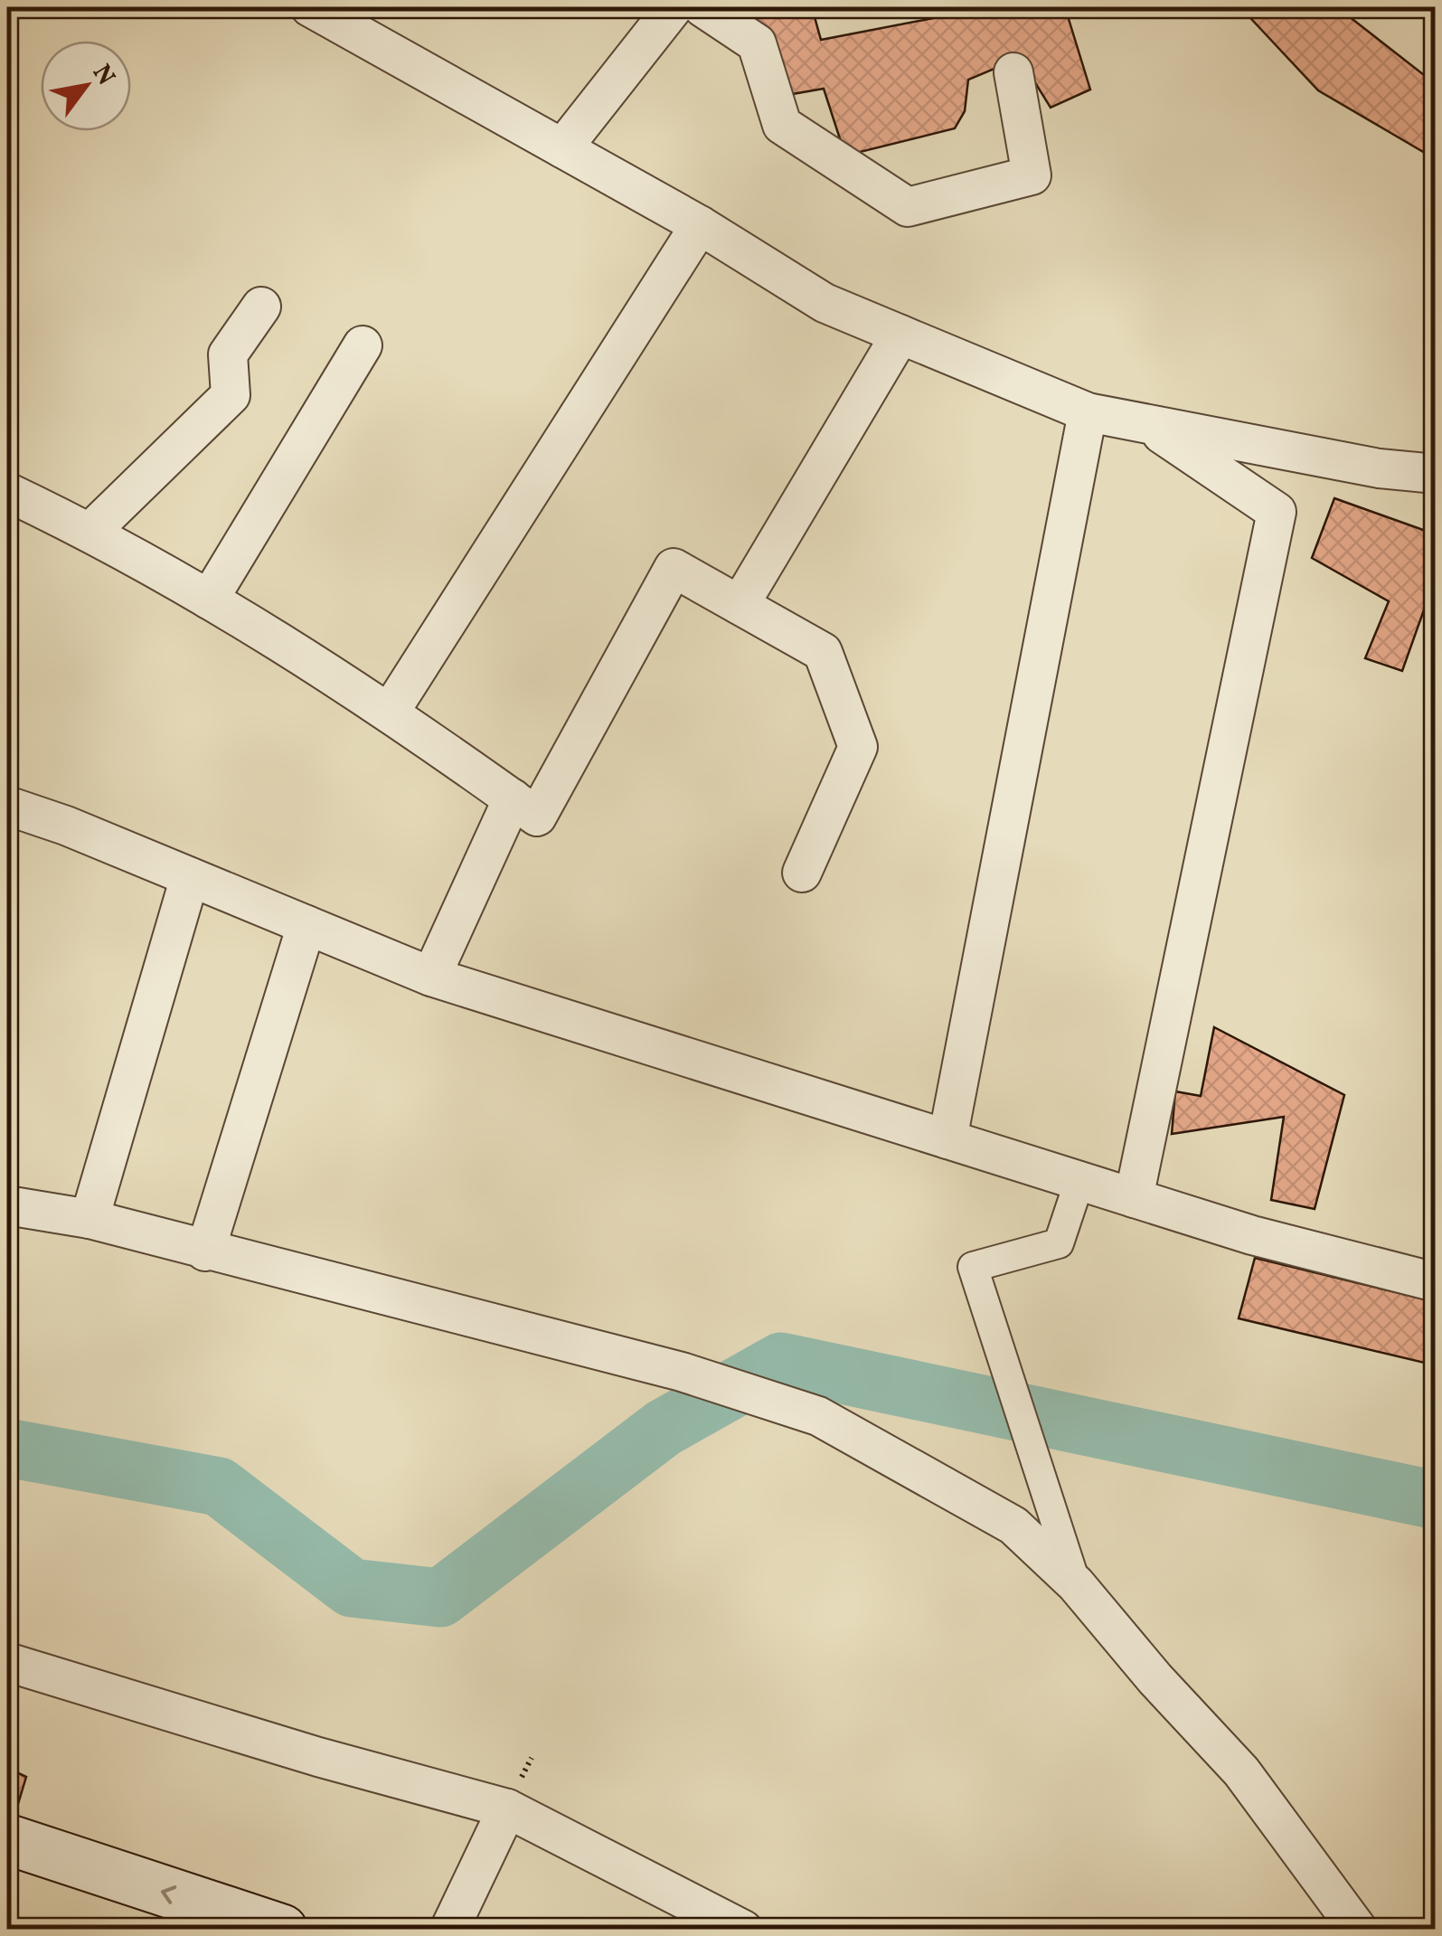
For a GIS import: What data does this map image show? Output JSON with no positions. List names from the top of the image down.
{
  "north": "top right"
}
